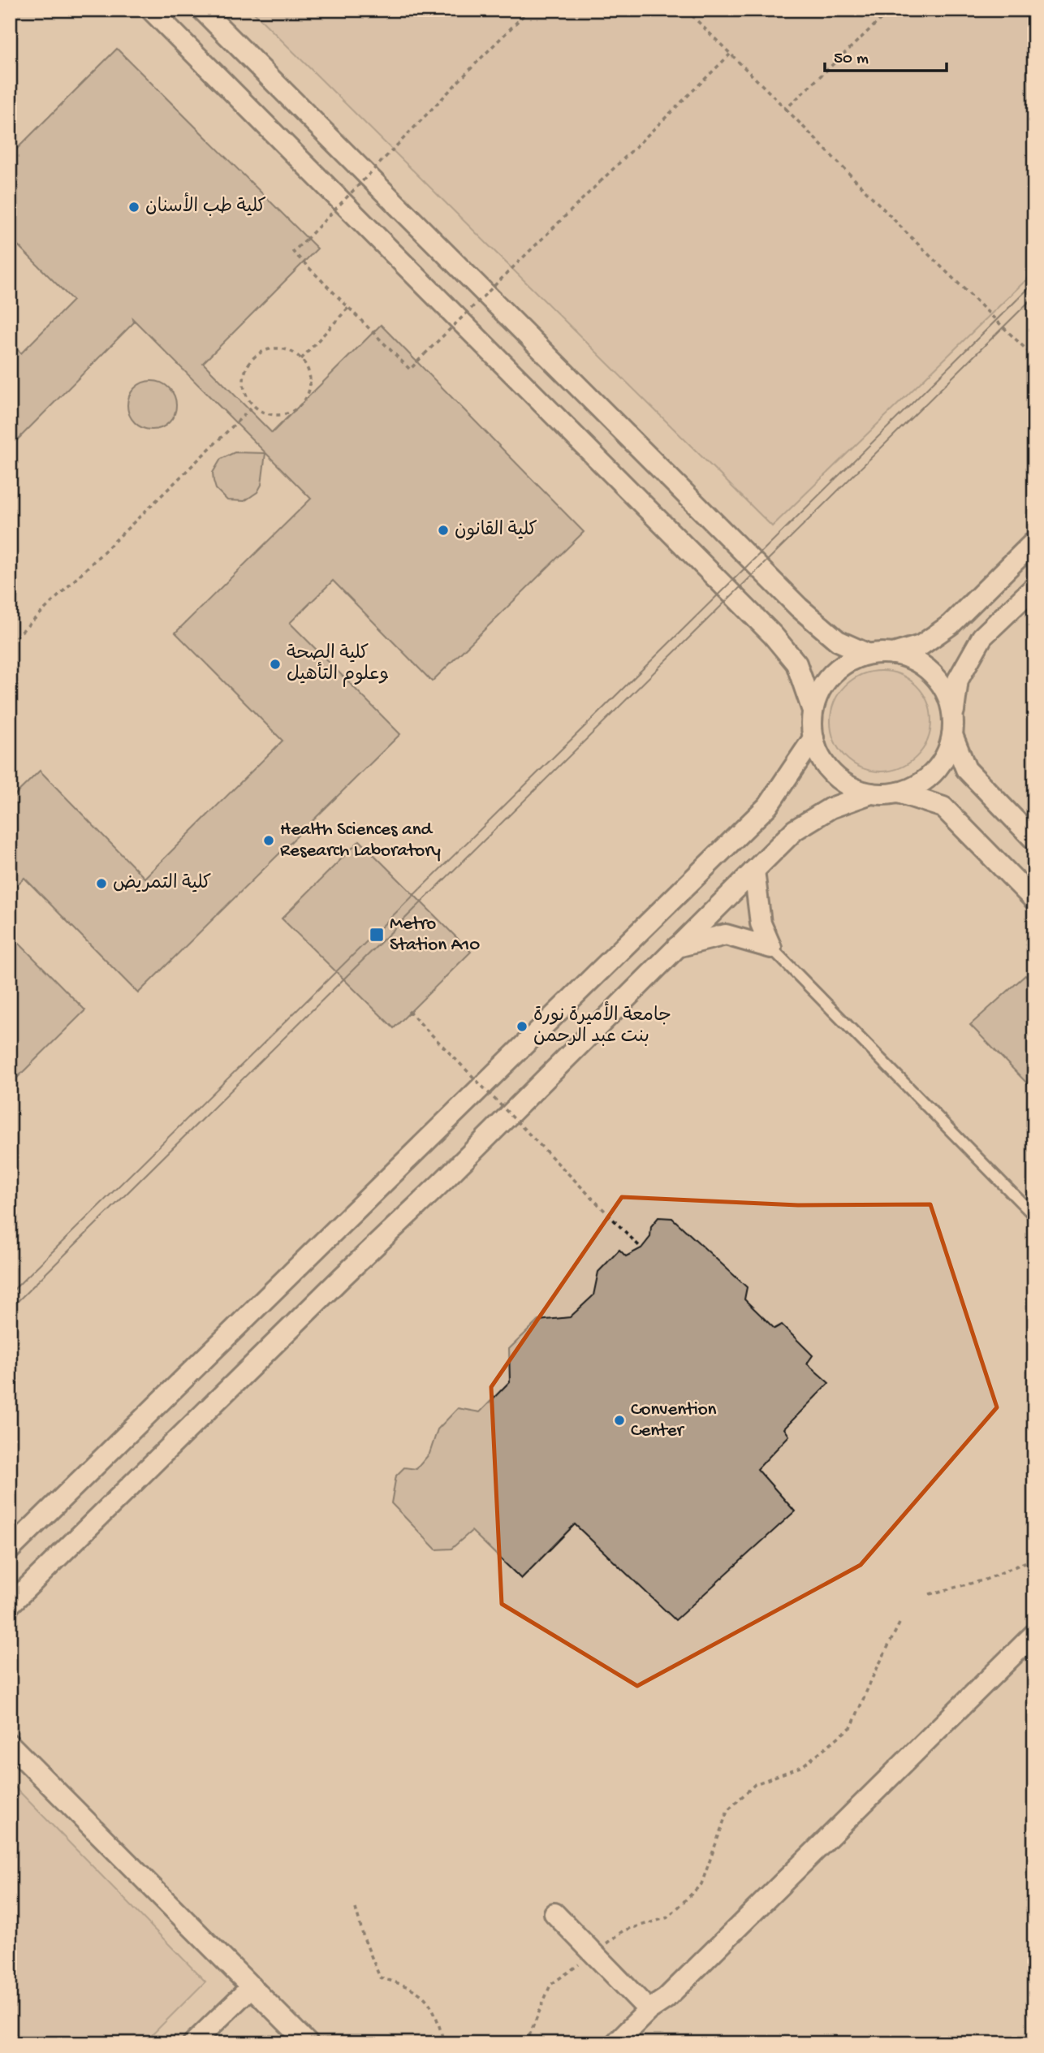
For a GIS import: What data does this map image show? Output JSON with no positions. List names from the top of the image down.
{
  "places": {
    "other": [
      "كلية طب الأسنان",
      "كلية القانون",
      "كلية الصحة وعلوم التأهيل",
      "Health Sciences and Research Laboratory",
      "كلية التمريض",
      "جامعة الأميرة نورة بنت عبد الرحمن",
      "Convention Center"
    ],
    "transit": ["Metro Station A10"]
  },
  "scale_bar": "50 m"
}
